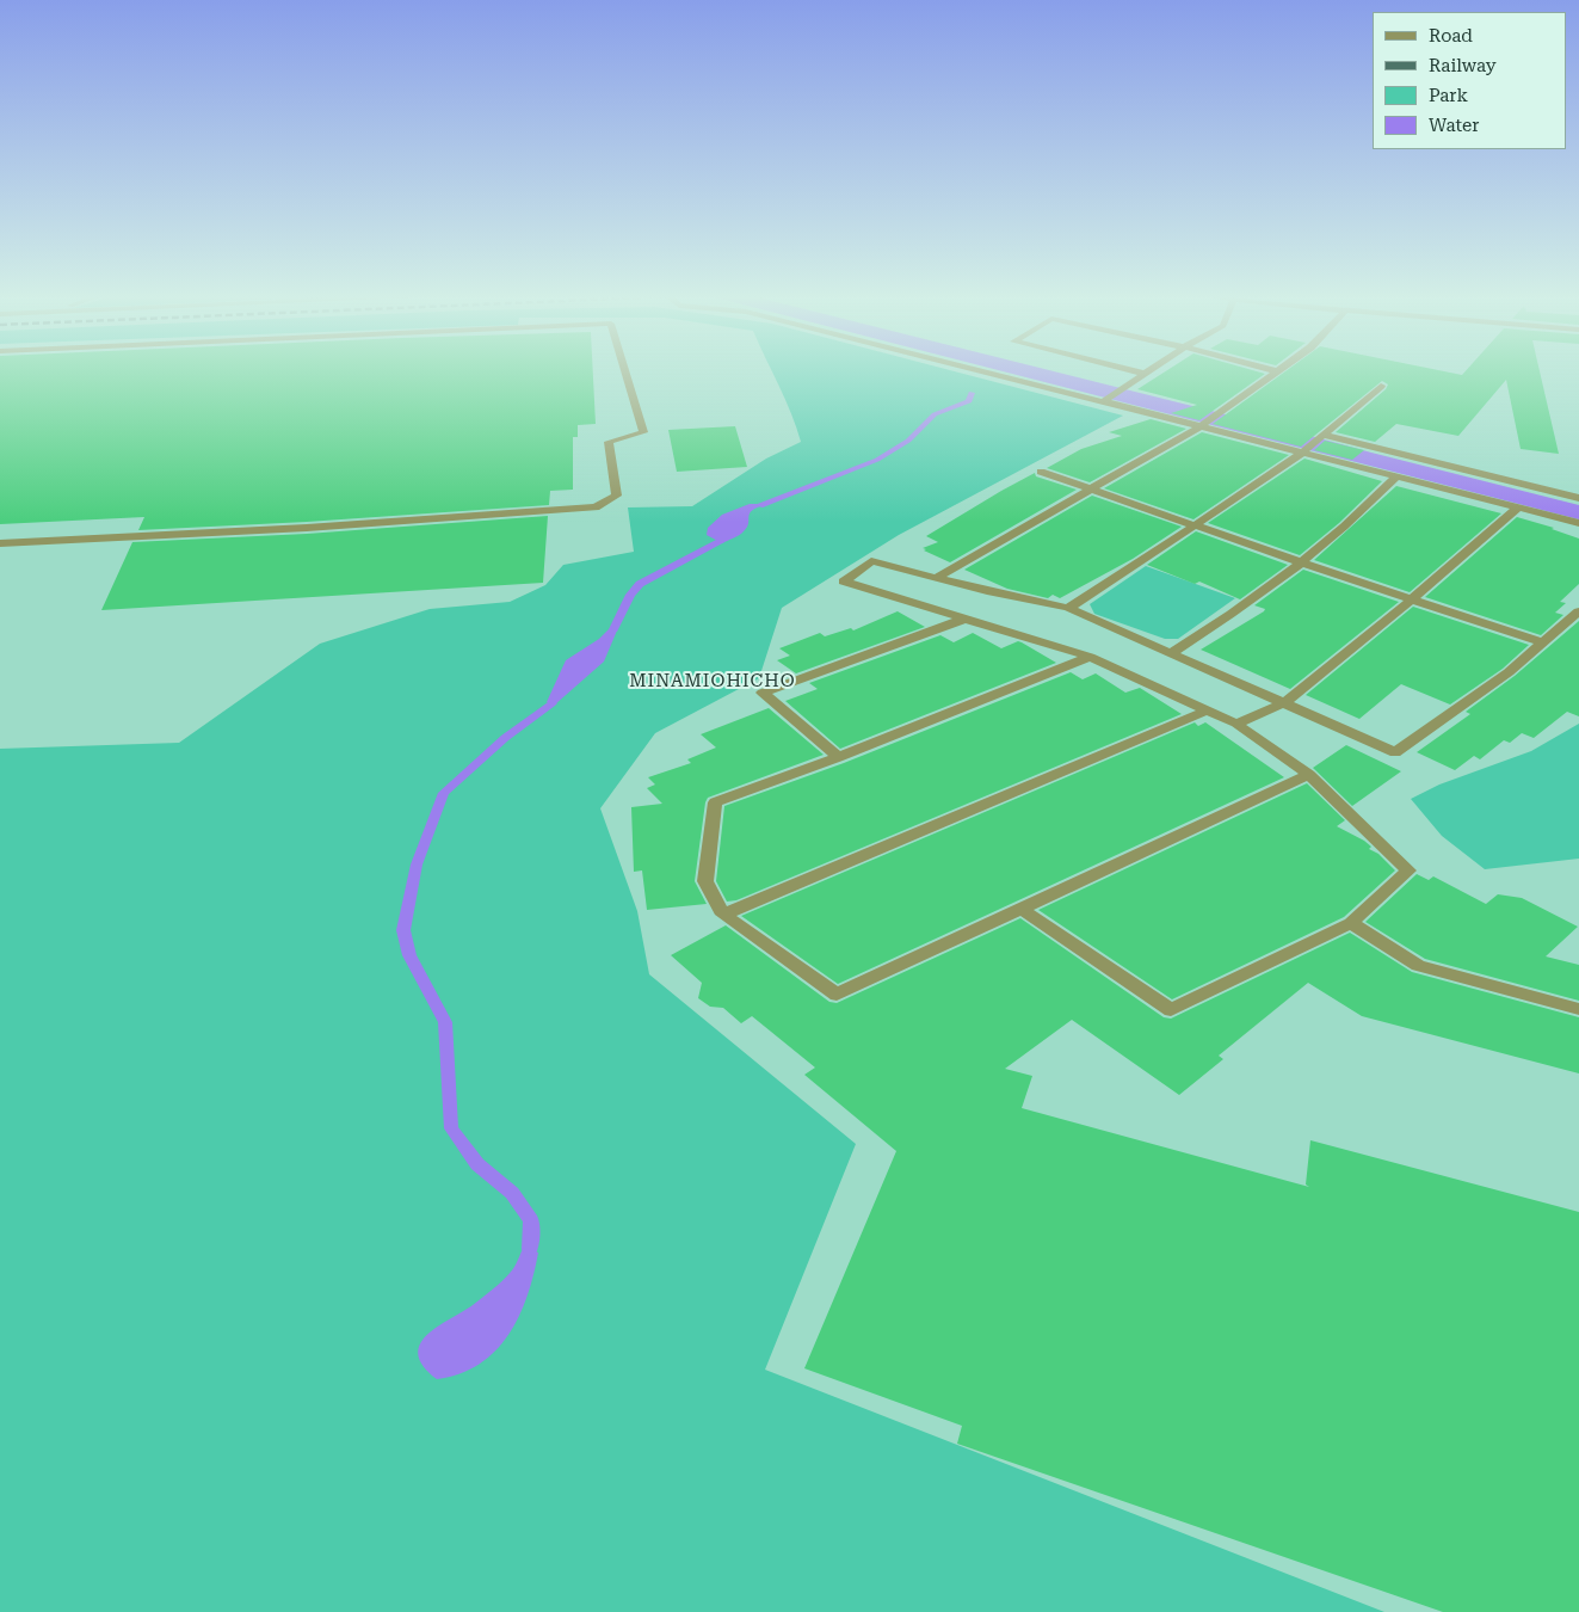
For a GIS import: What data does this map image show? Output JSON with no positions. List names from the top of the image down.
{
  "districts": ["MINAMIOHICHO"],
  "legend": [
    "Road",
    "Railway",
    "Park",
    "Water"
  ]
}
